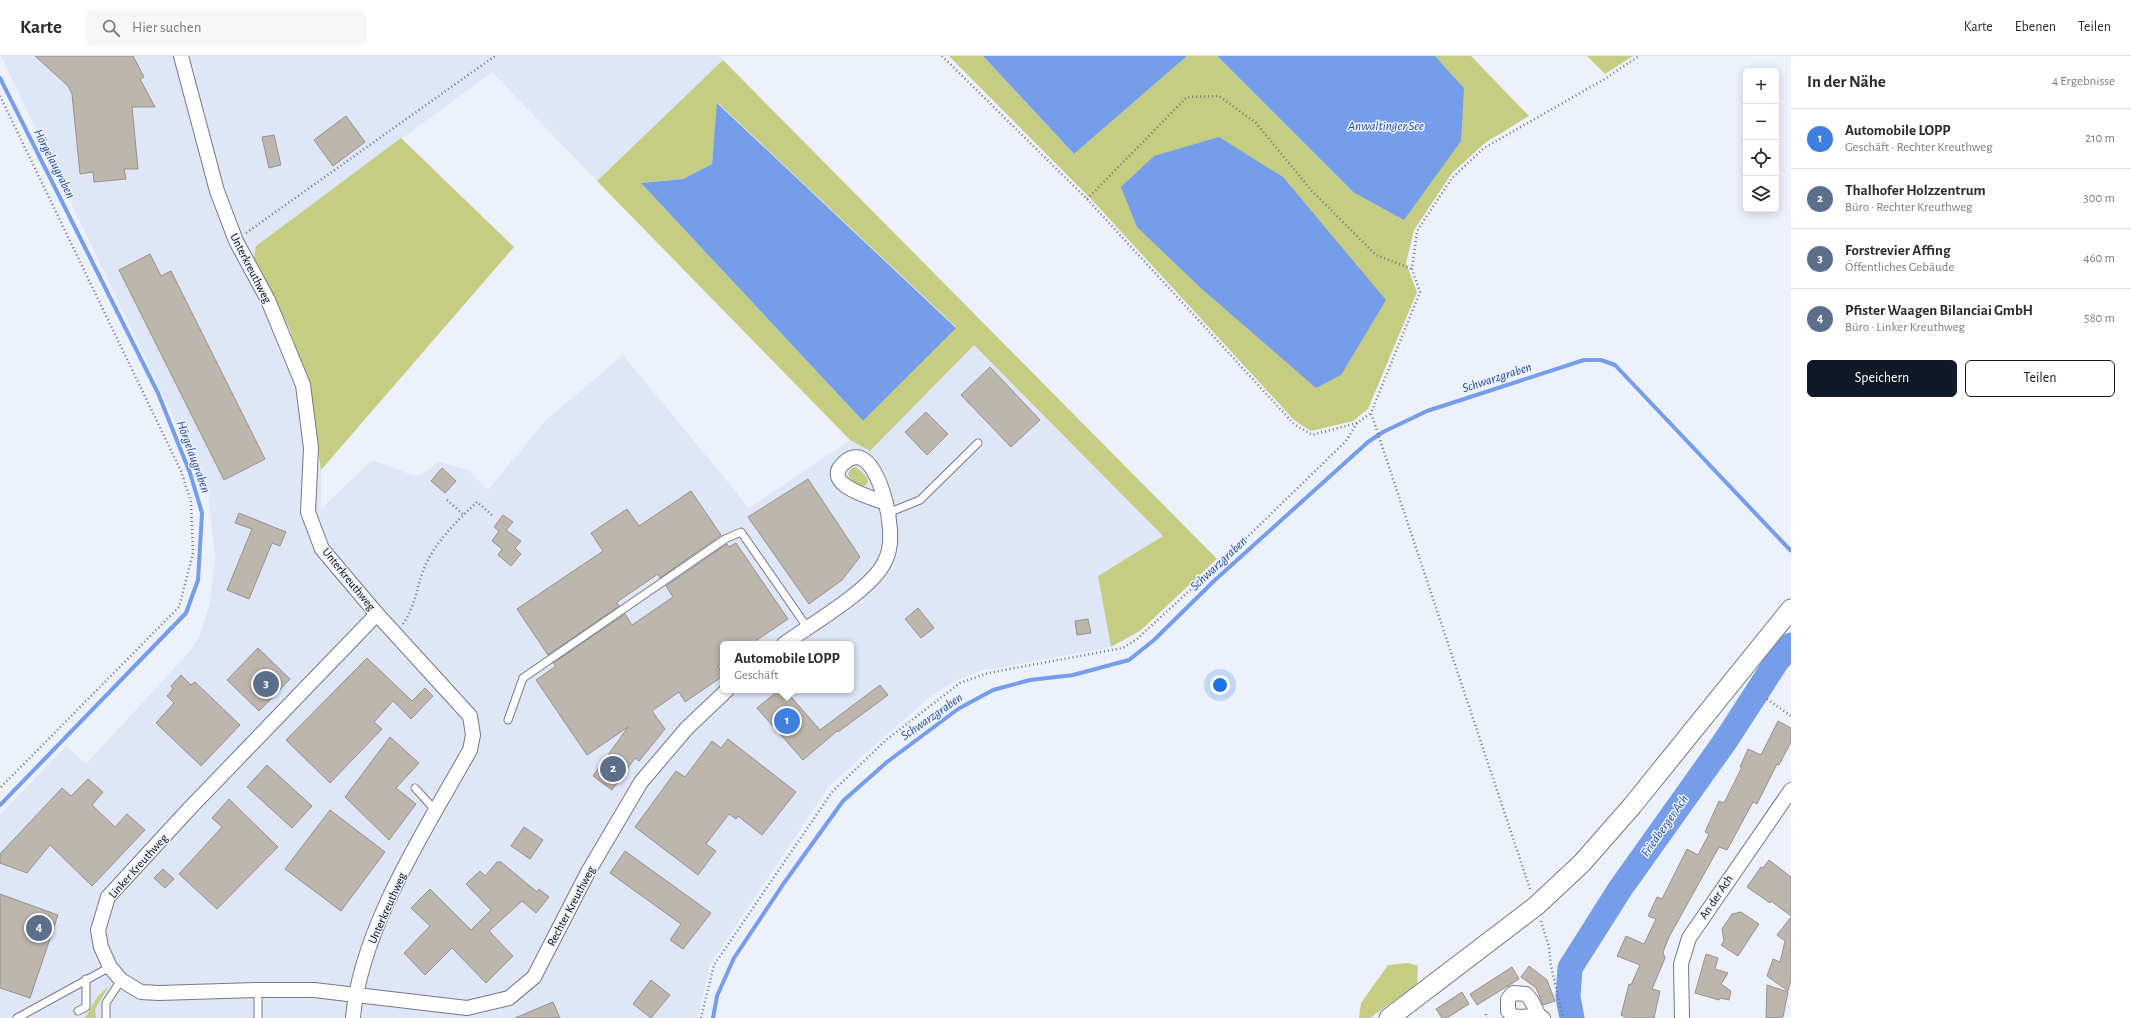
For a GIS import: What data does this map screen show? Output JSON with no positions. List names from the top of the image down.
{
  "streets": {
    "street": [
      "Unterkreuthweg",
      "Linker Kreuthweg",
      "An der Ach",
      "Rechter Kreuthweg"
    ]
  },
  "crossings": [
    ["Unterkreuthweg", "Linker Kreuthweg"],
    ["Unterkreuthweg", "Rechter Kreuthweg"],
    ["Linker Kreuthweg", "Rechter Kreuthweg"]
  ],
  "water": [
    "Anwaltinger See",
    "Hörgelaugraben",
    "Schwarzgraben",
    "Friedberger Ach"
  ],
  "page": {
    "header": "Karte",
    "search": "Hier suchen",
    "nav": ["Karte", "Ebenen", "Teilen"],
    "heading": ["In der Nähe", "4 Ergebnisse"],
    "map_buttons": ["+", "−"],
    "list": [
      {
        "mark": "1",
        "name": "Automobile LOPP",
        "note": "Geschäft · Rechter Kreuthweg",
        "value": "210 m"
      },
      {
        "mark": "2",
        "name": "Thalhofer Holzzentrum",
        "note": "Büro · Rechter Kreuthweg",
        "value": "300 m"
      },
      {
        "mark": "3",
        "name": "Forstrevier Affing",
        "note": "Öffentliches Gebäude",
        "value": "460 m"
      },
      {
        "mark": "4",
        "name": "Pfister Waagen Bilanciai GmbH",
        "note": "Büro · Linker Kreuthweg",
        "value": "580 m"
      }
    ],
    "buttons": ["Speichern", "Teilen"],
    "popup": ["Automobile LOPP", "Geschäft"],
    "pins": [
      "3",
      "1",
      "2",
      "4"
    ]
  }
}
